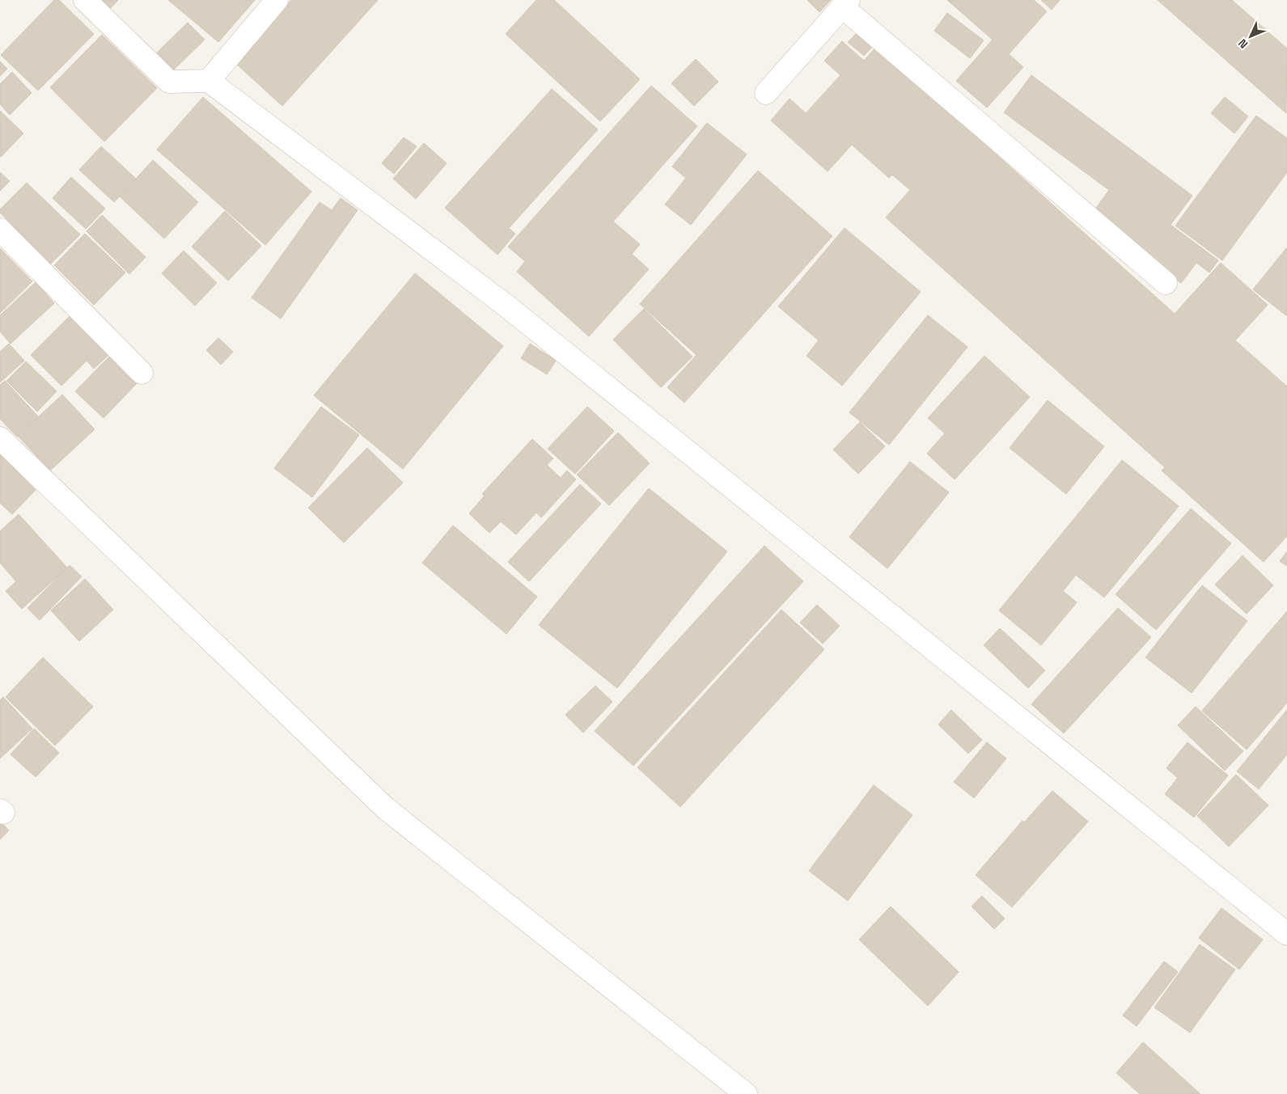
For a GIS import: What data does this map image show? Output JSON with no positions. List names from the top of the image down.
{
  "north": "bottom left"
}
